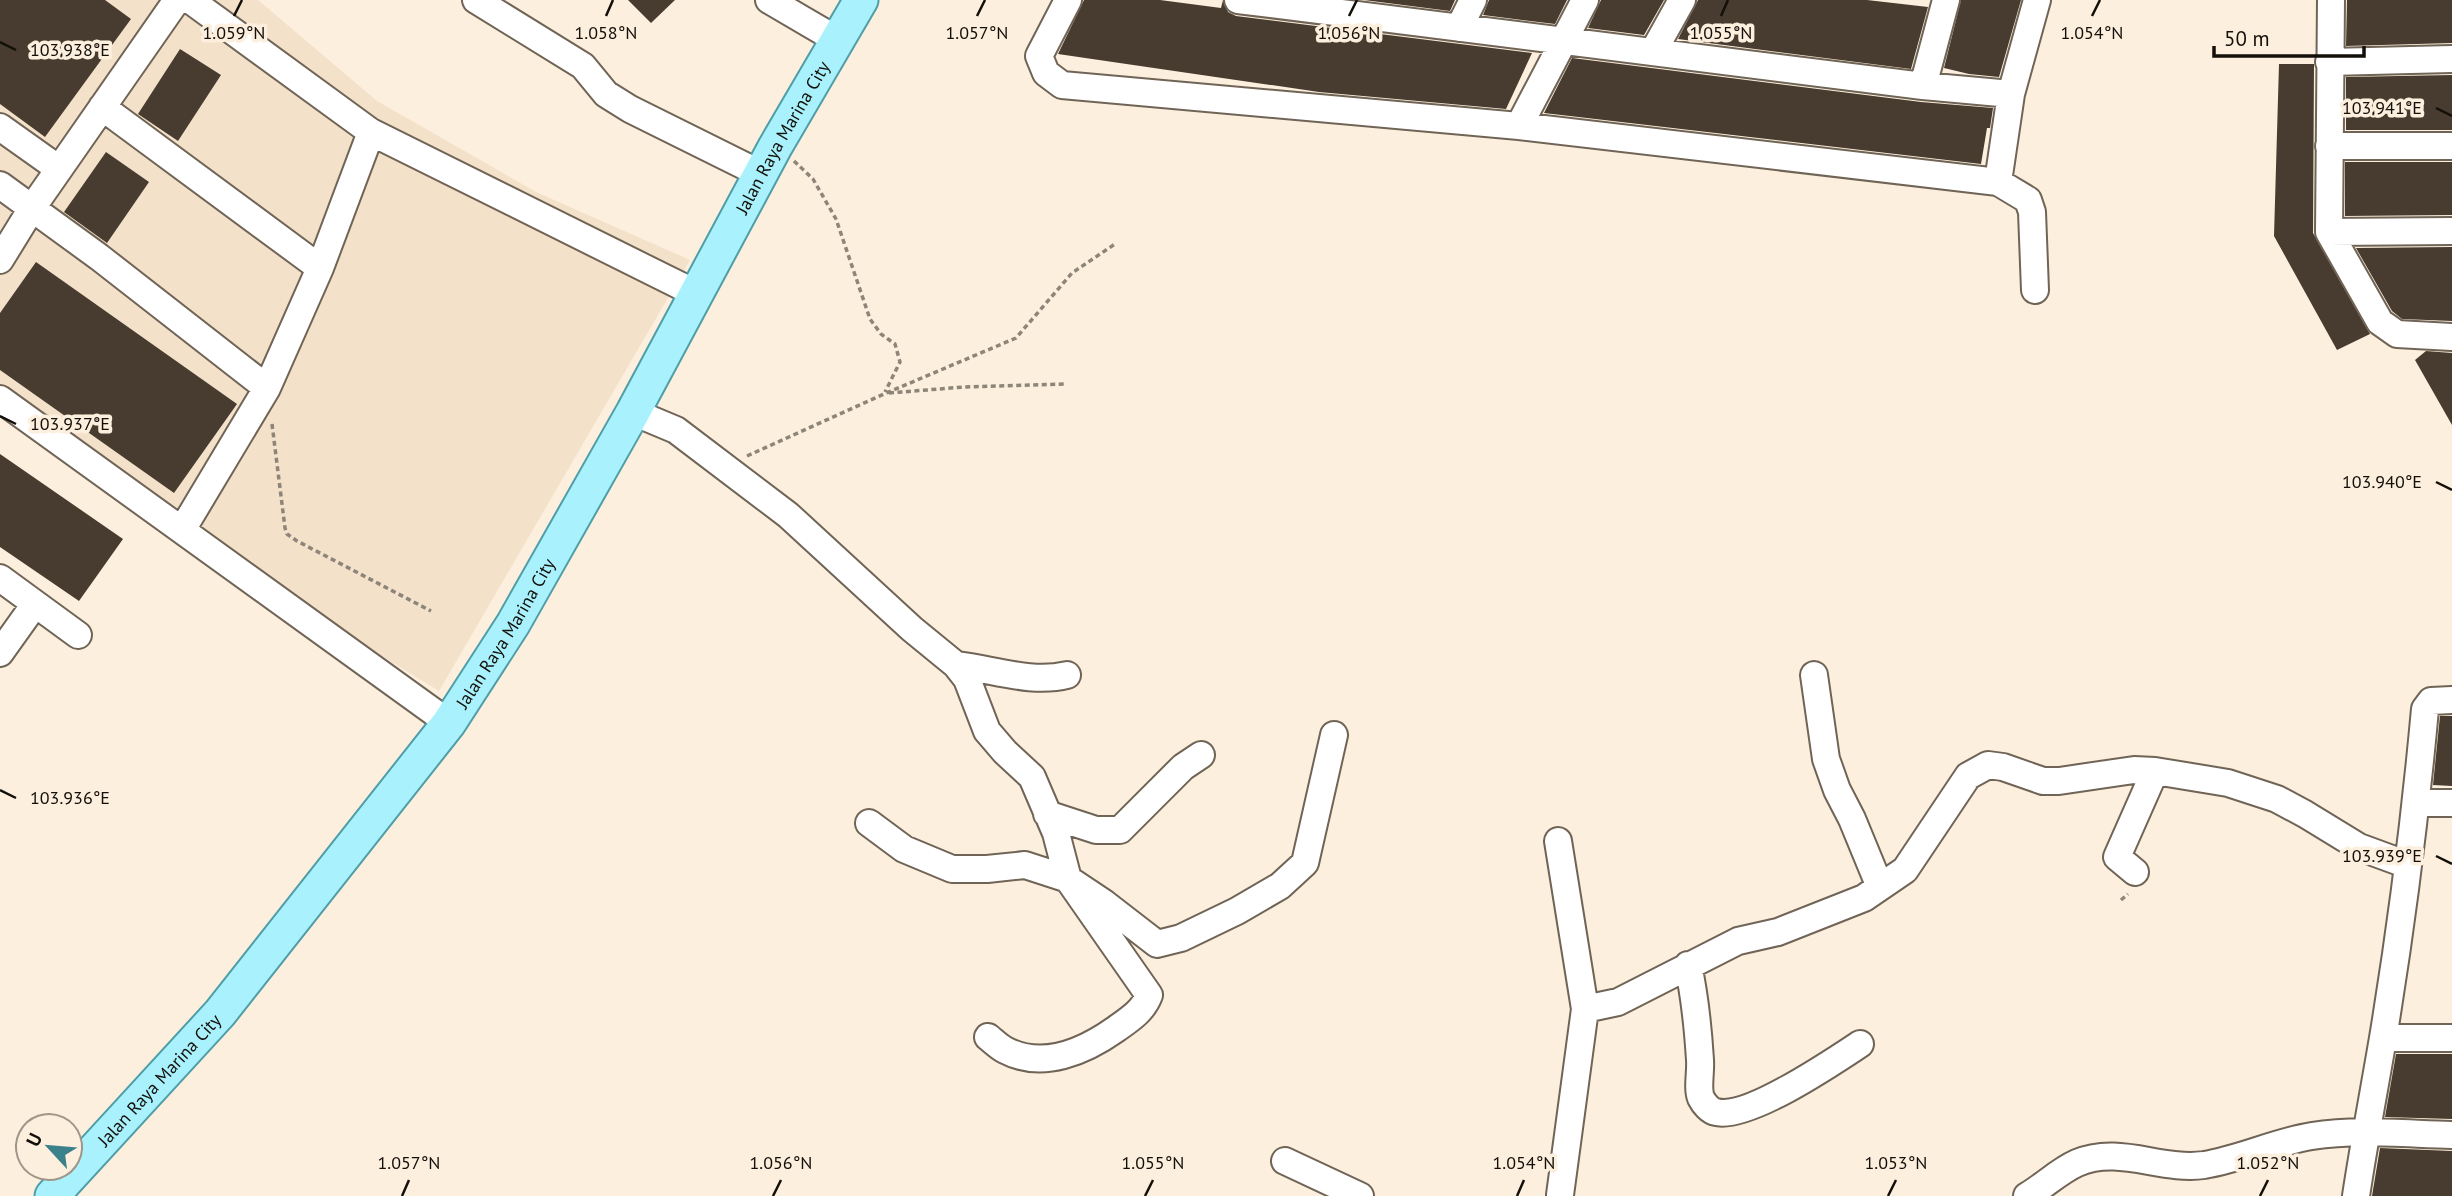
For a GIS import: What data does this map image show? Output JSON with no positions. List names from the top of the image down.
{
  "streets": {
    "main road": ["Jalan Raya Marina City"]
  },
  "scale_bar": "50 m",
  "north": "top left",
  "coordinates": [
    "1.059°N",
    "1.058°N",
    "1.057°N",
    "1.056°N",
    "1.055°N",
    "1.054°N",
    "103.938°E",
    "103.941°E",
    "103.937°E",
    "103.940°E",
    "103.936°E",
    "103.939°E",
    "1.053°N",
    "1.052°N"
  ]
}
